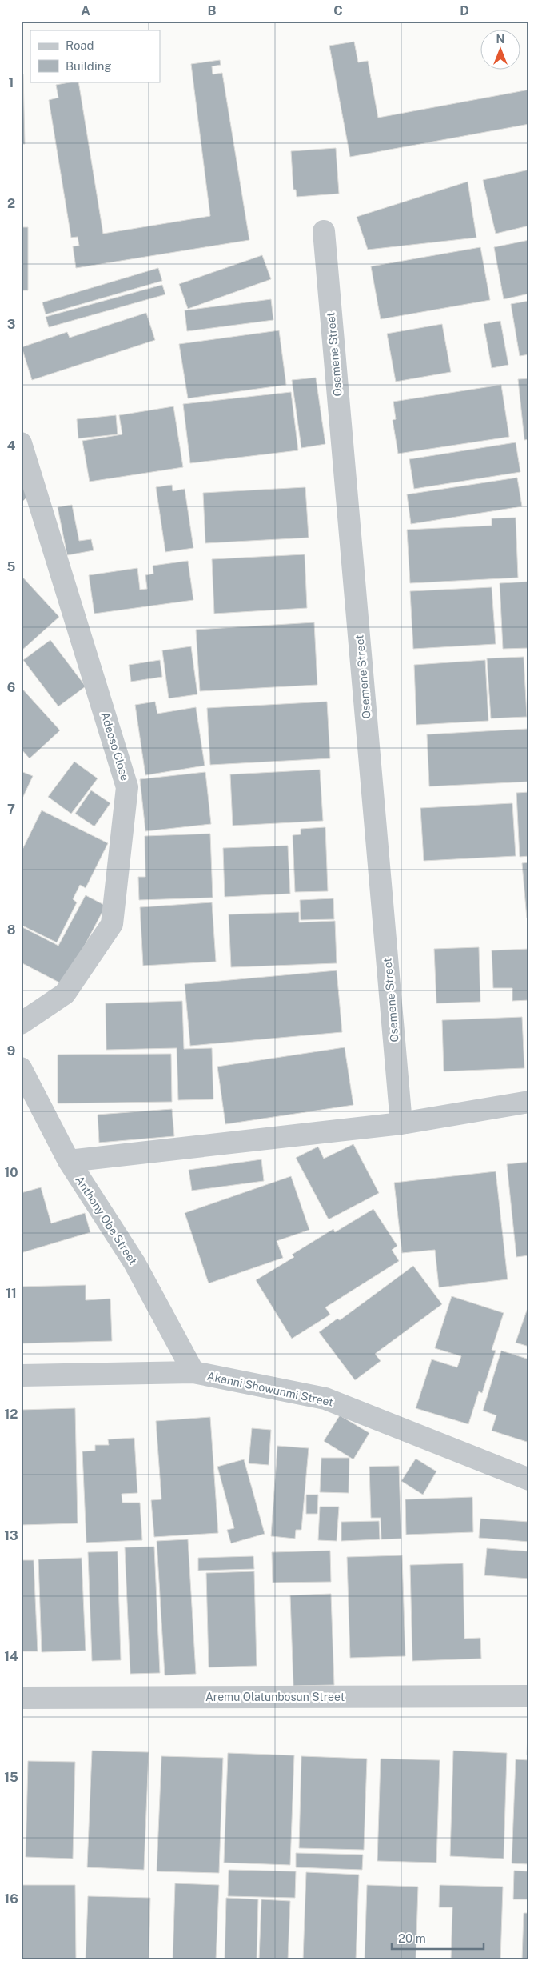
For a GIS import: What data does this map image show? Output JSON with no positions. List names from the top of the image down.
{
  "streets": {
    "street": [
      "Osemene Street",
      "Adeoso Close",
      "Anthony Obe Street",
      "Akanni Showunmi Street",
      "Aremu Olatunbosun Street"
    ]
  },
  "crossings": [
    ["Anthony Obe Street", "Akanni Showunmi Street"]
  ],
  "legend": ["Road", "Building"],
  "scale_bar": "20 m",
  "north": "top",
  "grid": {
    "columns": [
      "A",
      "B",
      "C",
      "D"
    ],
    "rows": [
      "1",
      "2",
      "3",
      "4",
      "5",
      "6",
      "7",
      "8",
      "9",
      "10",
      "11",
      "12",
      "13",
      "14",
      "15",
      "16"
    ]
  }
}
